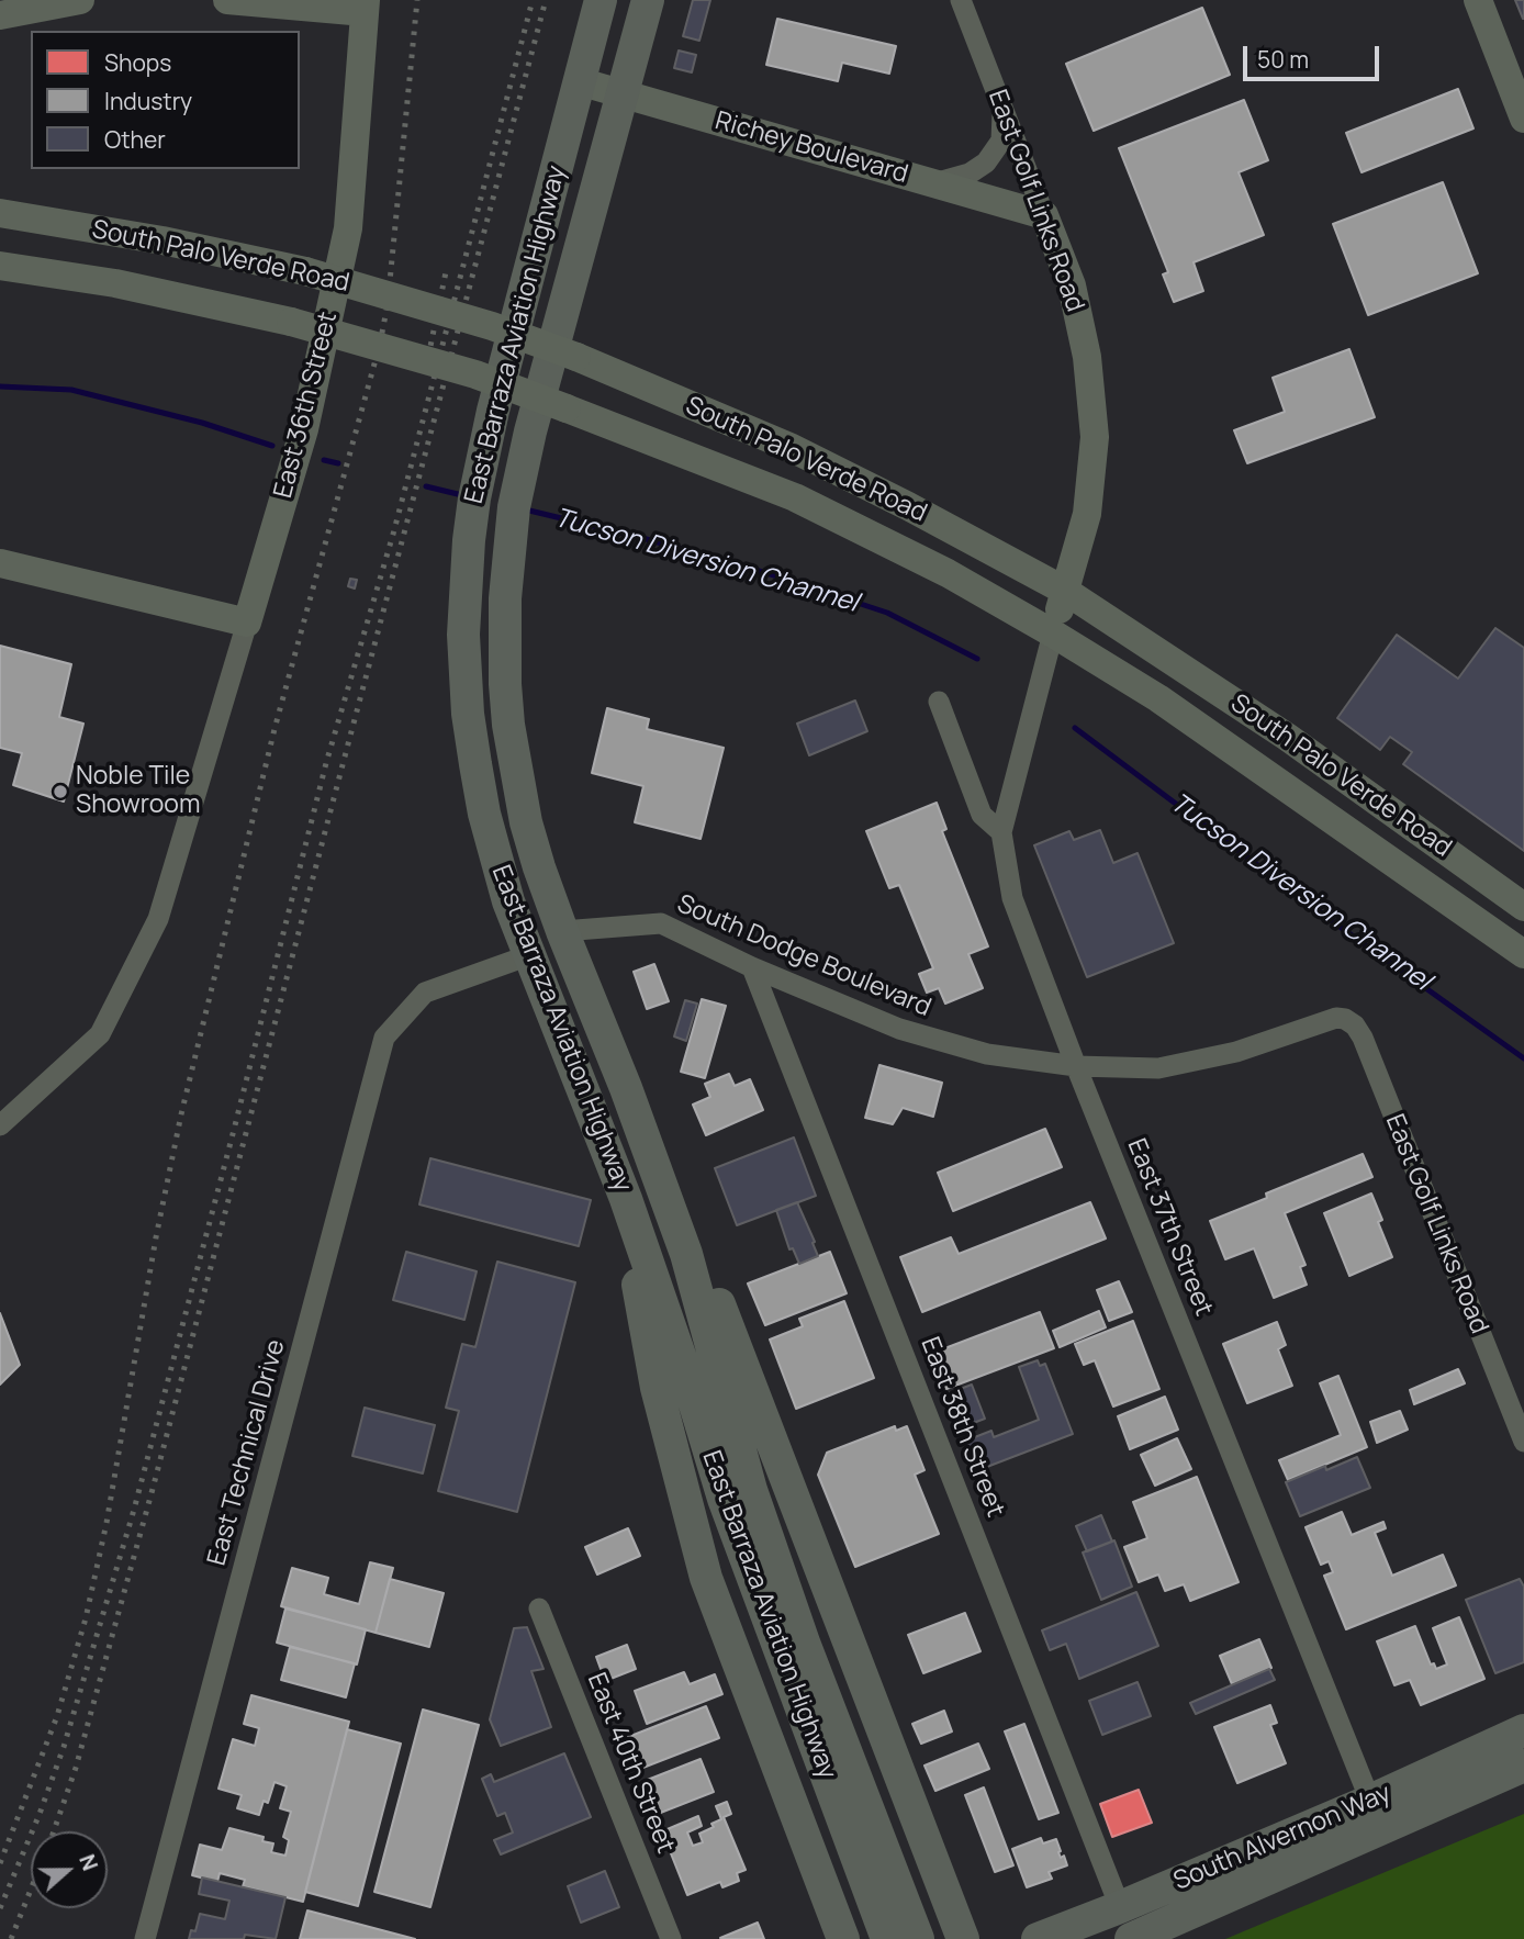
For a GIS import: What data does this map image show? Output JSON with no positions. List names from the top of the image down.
{
  "streets": {
    "main road": [
      "Richey Boulevard",
      "East Golf Links Road",
      "South Palo Verde Road",
      "East Barraza Aviation Highway",
      "East 36th Street",
      "South Alvernon Way"
    ],
    "street": [
      "South Dodge Boulevard",
      "East 37th Street",
      "East 38th Street",
      "East Technical Drive",
      "East 40th Street"
    ]
  },
  "crossings": [
    ["Richey Boulevard", "East Golf Links Road"],
    ["Richey Boulevard", "East Barraza Aviation Highway"],
    ["East Golf Links Road", "South Palo Verde Road"],
    ["East Golf Links Road", "South Dodge Boulevard"],
    ["East Golf Links Road", "East 37th Street"],
    ["South Palo Verde Road", "East 37th Street"],
    ["East Barraza Aviation Highway", "South Dodge Boulevard"],
    ["East Barraza Aviation Highway", "East Technical Drive"],
    ["South Dodge Boulevard", "East 37th Street"],
    ["South Dodge Boulevard", "East 38th Street"],
    ["East 37th Street", "South Alvernon Way"],
    ["East 38th Street", "South Alvernon Way"]
  ],
  "water": ["Tucson Diversion Channel"],
  "places": ["Noble Tile Showroom"],
  "legend": ["Shops", "Industry", "Other"],
  "scale_bar": "50 m",
  "north": "right"
}
